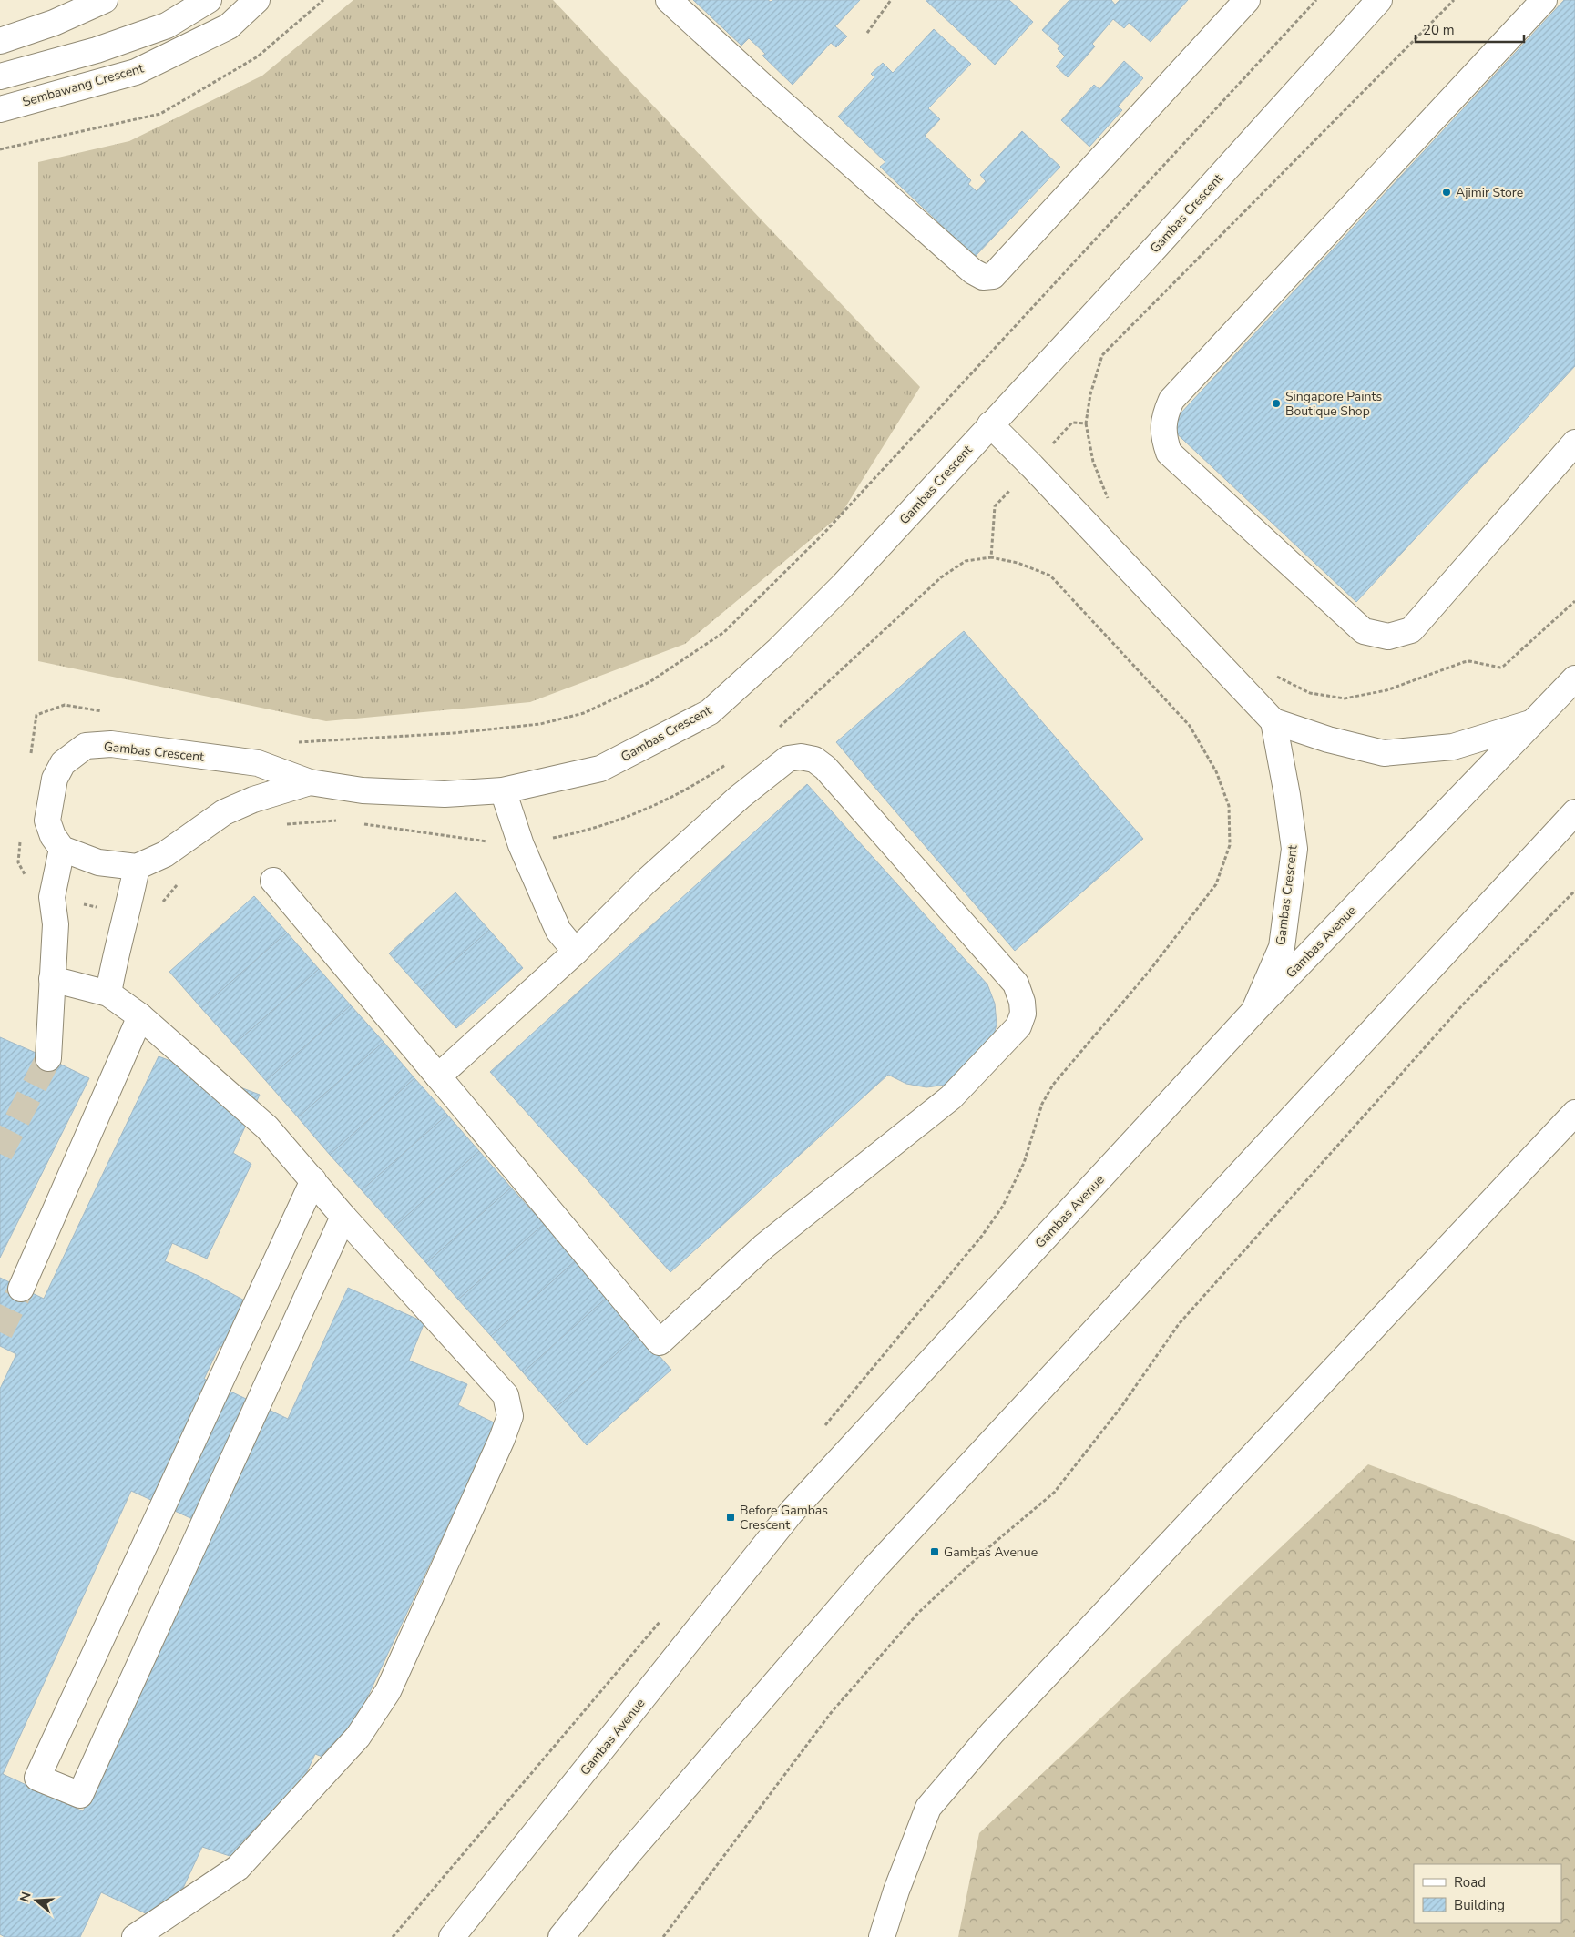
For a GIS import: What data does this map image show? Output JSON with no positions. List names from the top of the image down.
{
  "streets": {
    "street": ["Sembawang Crescent", "Gambas Crescent", "Gambas Avenue"]
  },
  "crossings": [
    ["Gambas Crescent", "Gambas Avenue"]
  ],
  "places": {
    "other": ["Ajimir Store", "Singapore Paints Boutique Shop"],
    "transit": ["Before Gambas Crescent", "Gambas Avenue"]
  },
  "legend": ["Road", "Building"],
  "scale_bar": "20 m",
  "north": "left"
}
